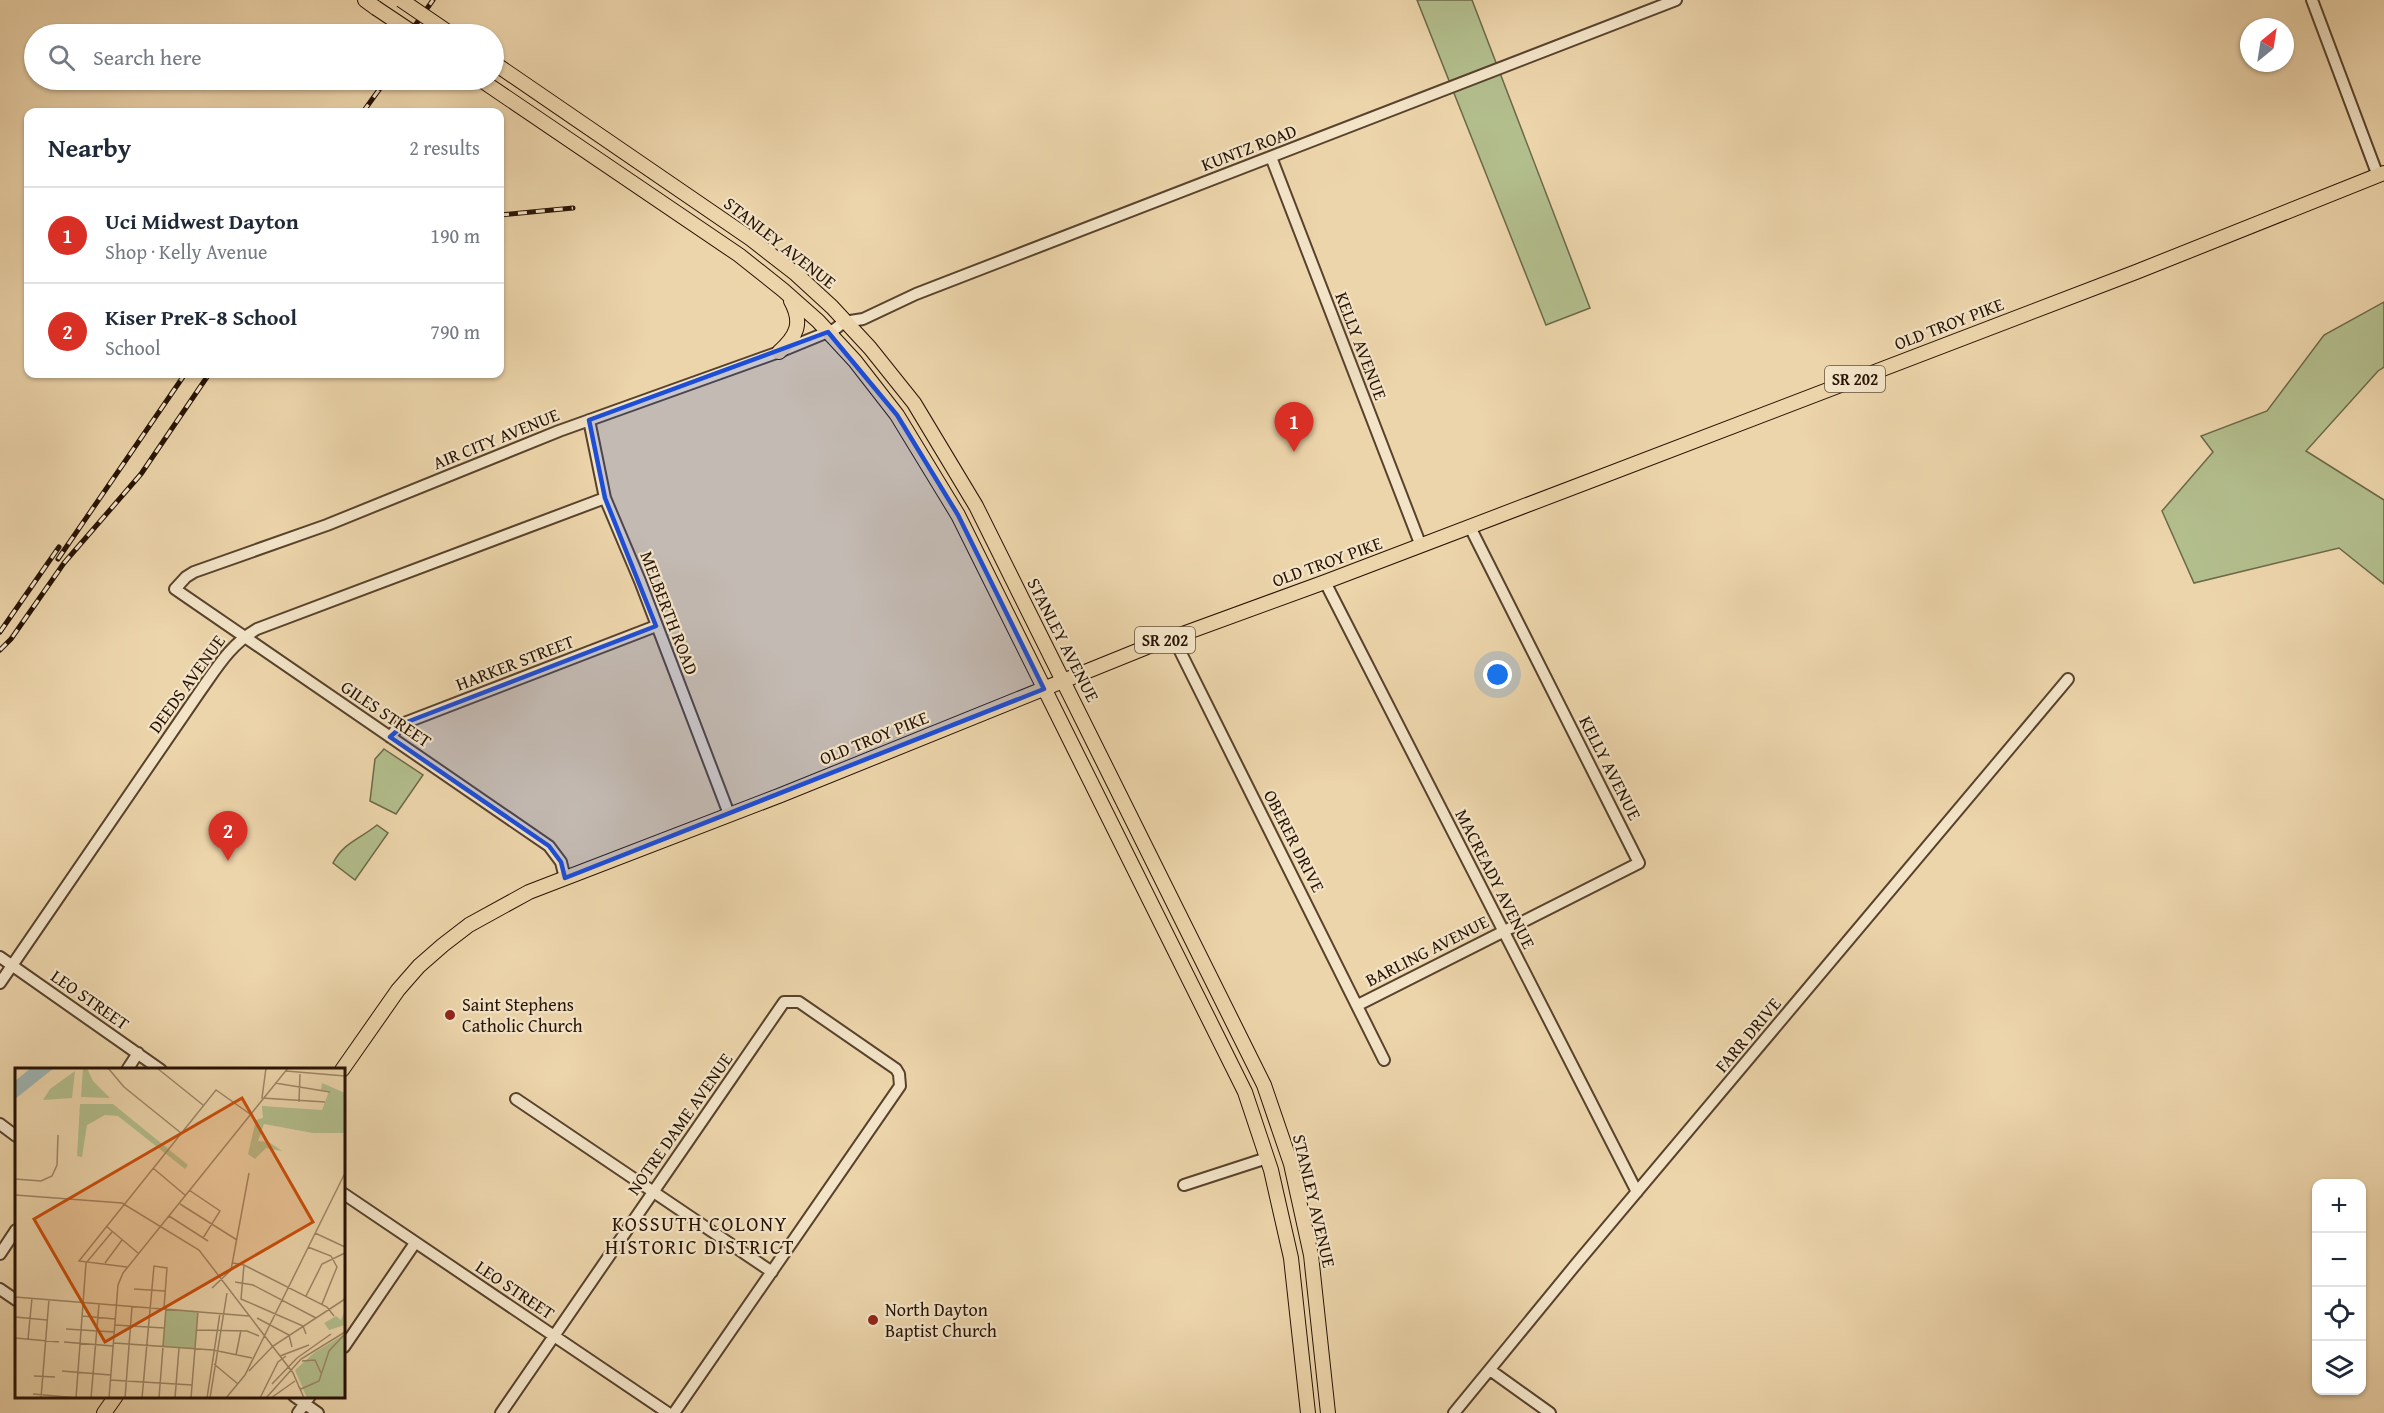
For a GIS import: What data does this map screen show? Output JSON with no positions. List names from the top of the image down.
{
  "streets": {
    "main road": ["STANLEY AVENUE", "OLD TROY PIKE", "SR 202"],
    "street": [
      "KUNTZ ROAD",
      "KELLY AVENUE",
      "AIR CITY AVENUE",
      "MELBERTH ROAD",
      "HARKER STREET",
      "DEEDS AVENUE",
      "GILES STREET",
      "OBERER DRIVE",
      "MACREADY AVENUE",
      "BARLING AVENUE",
      "LEO STREET",
      "FARR DRIVE",
      "NOTRE DAME AVENUE"
    ]
  },
  "crossings": [
    ["KUNTZ ROAD", "STANLEY AVENUE"],
    ["KUNTZ ROAD", "KELLY AVENUE"],
    ["KUNTZ ROAD", "AIR CITY AVENUE"],
    ["STANLEY AVENUE", "OLD TROY PIKE"],
    ["STANLEY AVENUE", "AIR CITY AVENUE"],
    ["OLD TROY PIKE", "KELLY AVENUE"],
    ["OLD TROY PIKE", "MELBERTH ROAD"],
    ["OLD TROY PIKE", "GILES STREET"],
    ["OLD TROY PIKE", "OBERER DRIVE"],
    ["OLD TROY PIKE", "MACREADY AVENUE"],
    ["KELLY AVENUE", "BARLING AVENUE"],
    ["AIR CITY AVENUE", "MELBERTH ROAD"],
    ["AIR CITY AVENUE", "GILES STREET"],
    ["MELBERTH ROAD", "HARKER STREET"],
    ["MELBERTH ROAD", "DEEDS AVENUE"],
    ["HARKER STREET", "GILES STREET"],
    ["DEEDS AVENUE", "GILES STREET"],
    ["DEEDS AVENUE", "LEO STREET"],
    ["OBERER DRIVE", "BARLING AVENUE"],
    ["MACREADY AVENUE", "BARLING AVENUE"],
    ["MACREADY AVENUE", "FARR DRIVE"],
    ["LEO STREET", "NOTRE DAME AVENUE"]
  ],
  "districts": ["KOSSUTH COLONY HISTORIC DISTRICT"],
  "places": ["Saint Stephens Catholic Church", "North Dayton Baptist Church"],
  "north": "top right",
  "page": {
    "search": "Search here",
    "heading": ["Nearby", "2 results"],
    "list": [
      {
        "mark": "1",
        "name": "Uci Midwest Dayton",
        "note": "Shop · Kelly Avenue",
        "value": "190 m"
      },
      {
        "mark": "2",
        "name": "Kiser PreK-8 School",
        "note": "School",
        "value": "790 m"
      }
    ],
    "pins": ["1", "2"],
    "map_buttons": ["+", "−"]
  }
}
